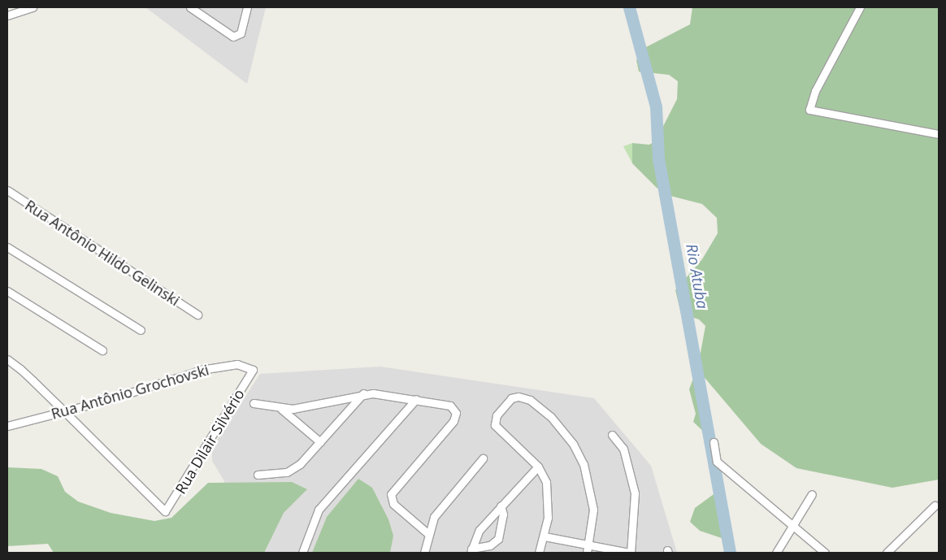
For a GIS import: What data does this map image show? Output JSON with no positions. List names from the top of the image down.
{
  "streets": {
    "street": ["Rua Antônio Hildo Gelinski", "Rua Antônio Grochovski", "Rua Dilair Silvério"]
  },
  "crossings": [
    ["Rua Antônio Grochovski", "Rua Dilair Silvério"]
  ],
  "water": ["Rio Atuba"]
}
